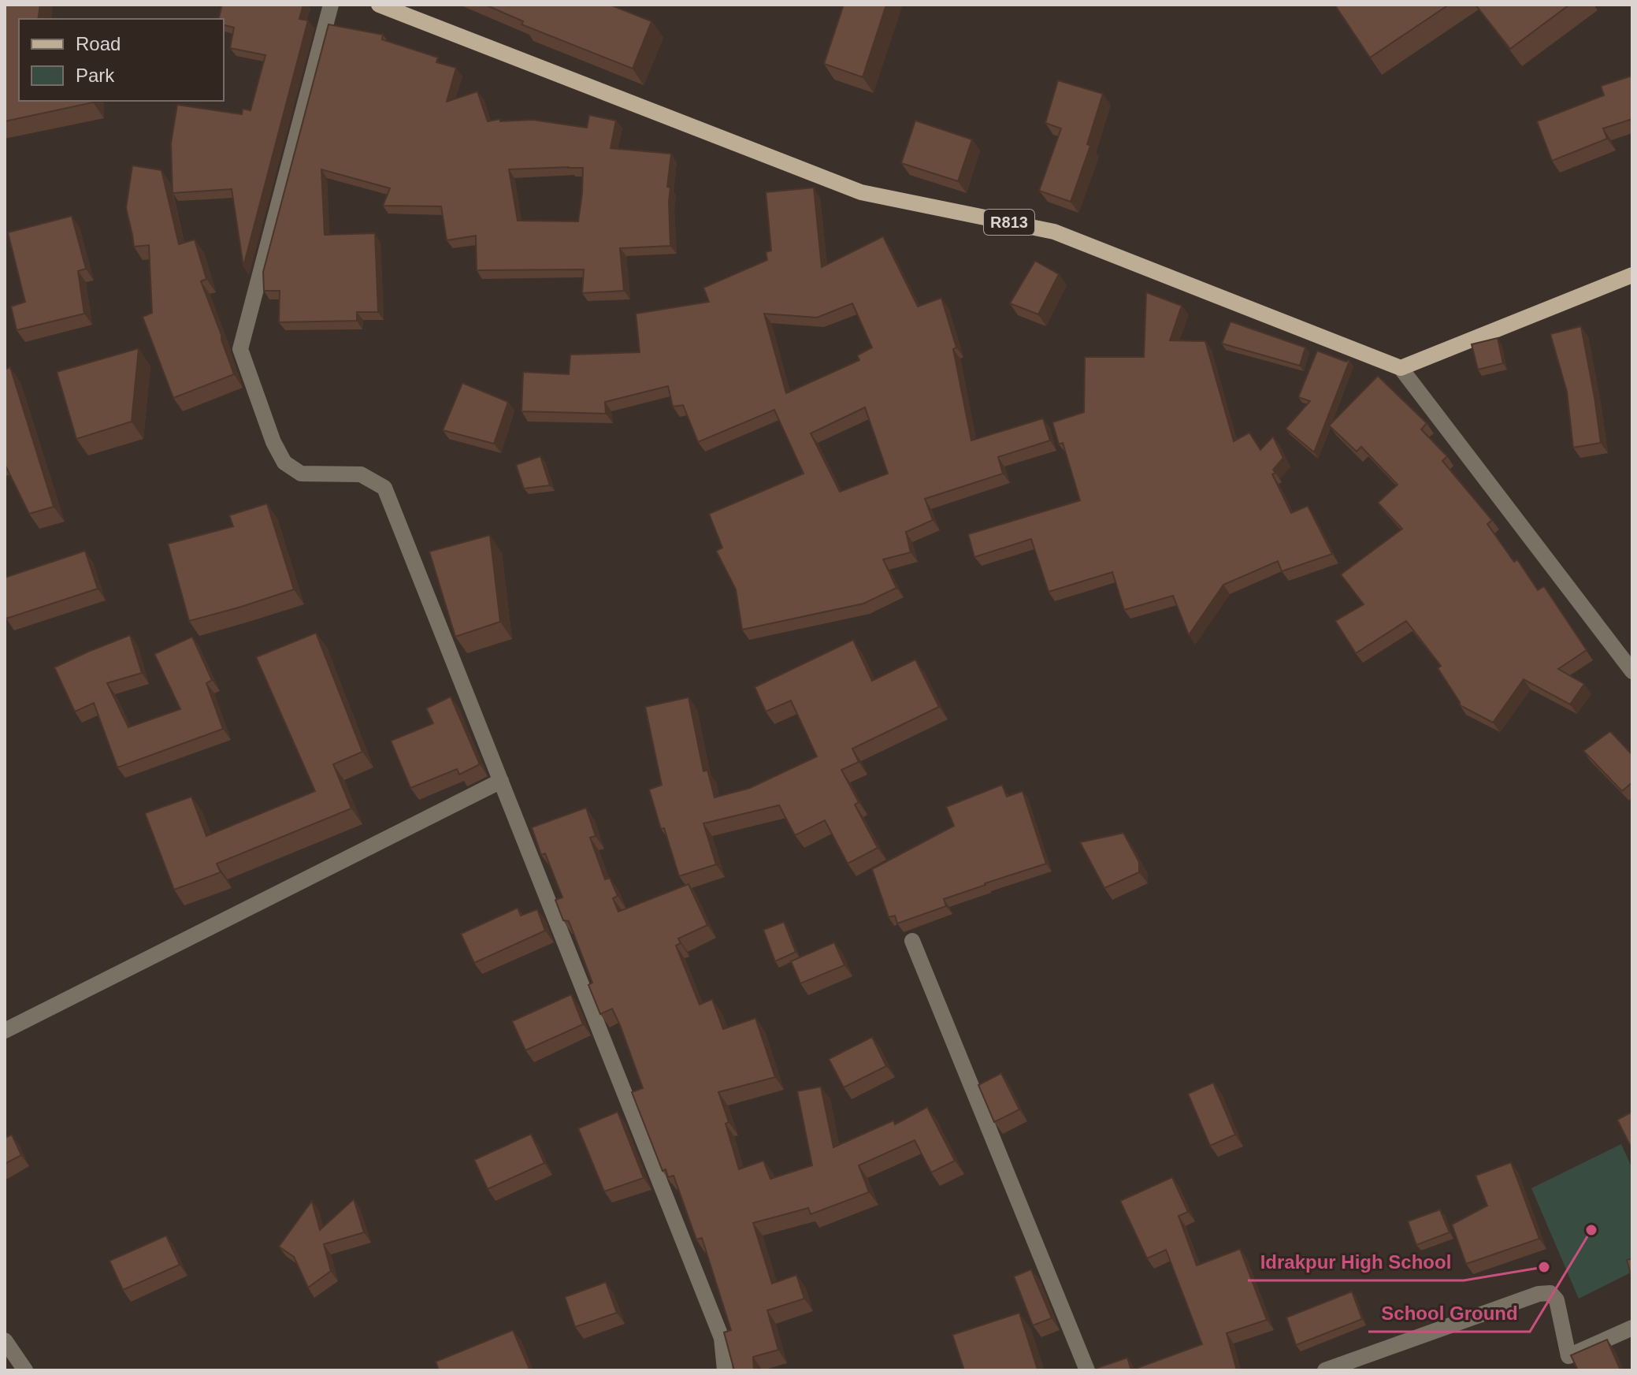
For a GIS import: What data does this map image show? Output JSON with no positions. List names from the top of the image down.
{
  "streets": {
    "main road": ["R813"]
  },
  "places": ["School Ground", "Idrakpur High School"],
  "legend": ["Road", "Park"]
}
